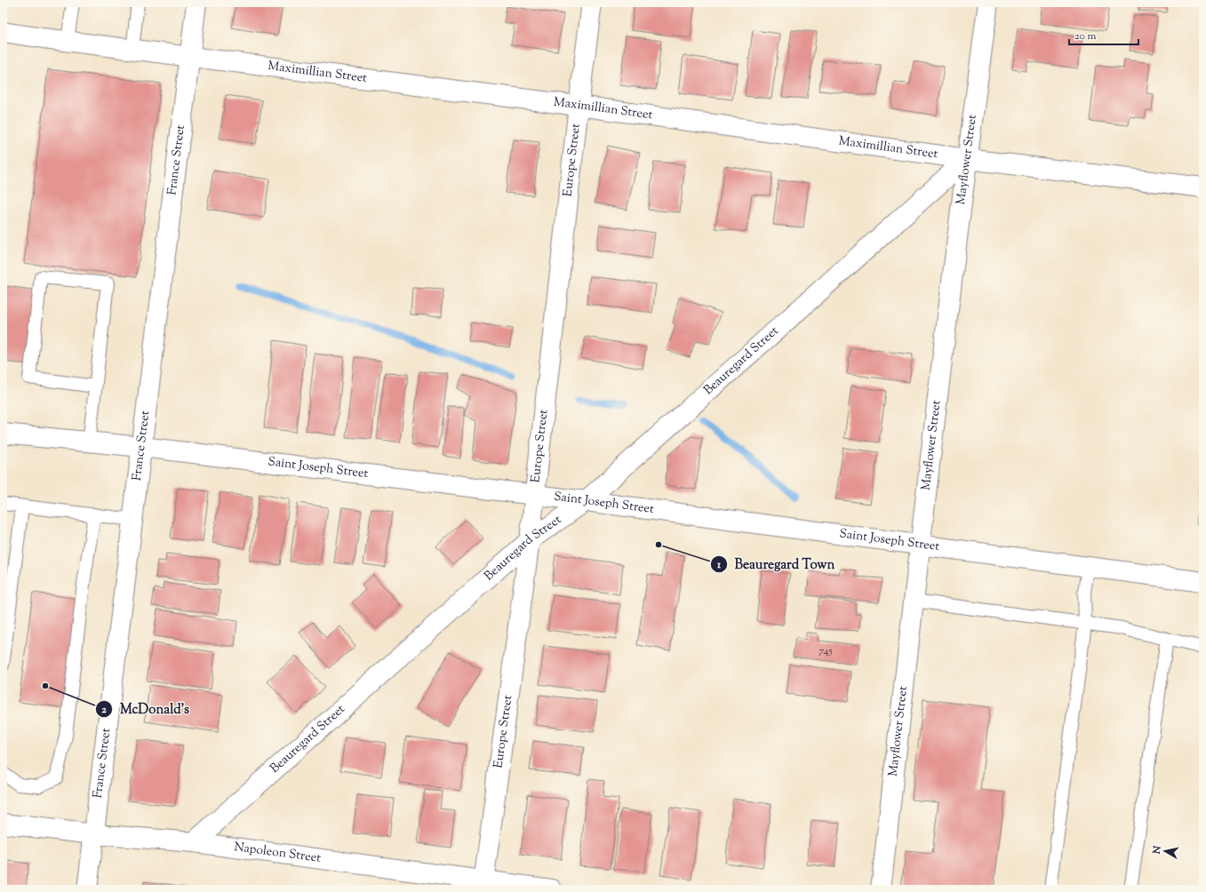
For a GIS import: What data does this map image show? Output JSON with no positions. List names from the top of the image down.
{
  "streets": {
    "street": [
      "Maximillian Street",
      "France Street",
      "Europe Street",
      "Mayflower Street",
      "Beauregard Street",
      "Saint Joseph Street",
      "Napoleon Street"
    ]
  },
  "crossings": [
    ["Maximillian Street", "France Street"],
    ["Maximillian Street", "Europe Street"],
    ["Maximillian Street", "Mayflower Street"],
    ["Maximillian Street", "Beauregard Street"],
    ["France Street", "Saint Joseph Street"],
    ["France Street", "Napoleon Street"],
    ["Europe Street", "Beauregard Street"],
    ["Europe Street", "Saint Joseph Street"],
    ["Europe Street", "Napoleon Street"],
    ["Mayflower Street", "Beauregard Street"],
    ["Mayflower Street", "Saint Joseph Street"],
    ["Beauregard Street", "Saint Joseph Street"],
    ["Beauregard Street", "Napoleon Street"]
  ],
  "places": ["Beauregard Town", "McDonald's"],
  "house_numbers": ["745"],
  "scale_bar": "20 m",
  "north": "left"
}
